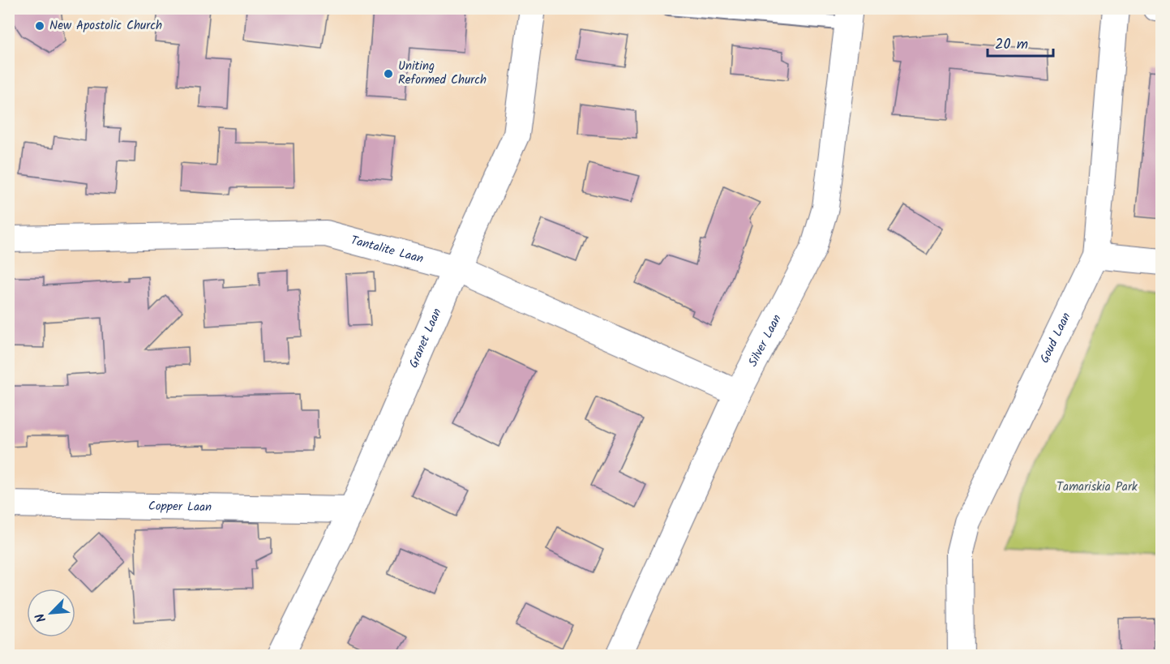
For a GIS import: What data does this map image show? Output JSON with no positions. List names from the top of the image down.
{
  "streets": {
    "street": [
      "Tantalite Laan",
      "Goud Laan",
      "Granet Laan",
      "Silver Laan",
      "Copper Laan"
    ]
  },
  "crossings": [
    ["Tantalite Laan", "Granet Laan"],
    ["Tantalite Laan", "Silver Laan"],
    ["Granet Laan", "Copper Laan"]
  ],
  "parks": ["Tamariskia Park"],
  "places": ["New Apostolic Church", "Uniting Reformed Church"],
  "scale_bar": "20 m",
  "north": "bottom left"
}
